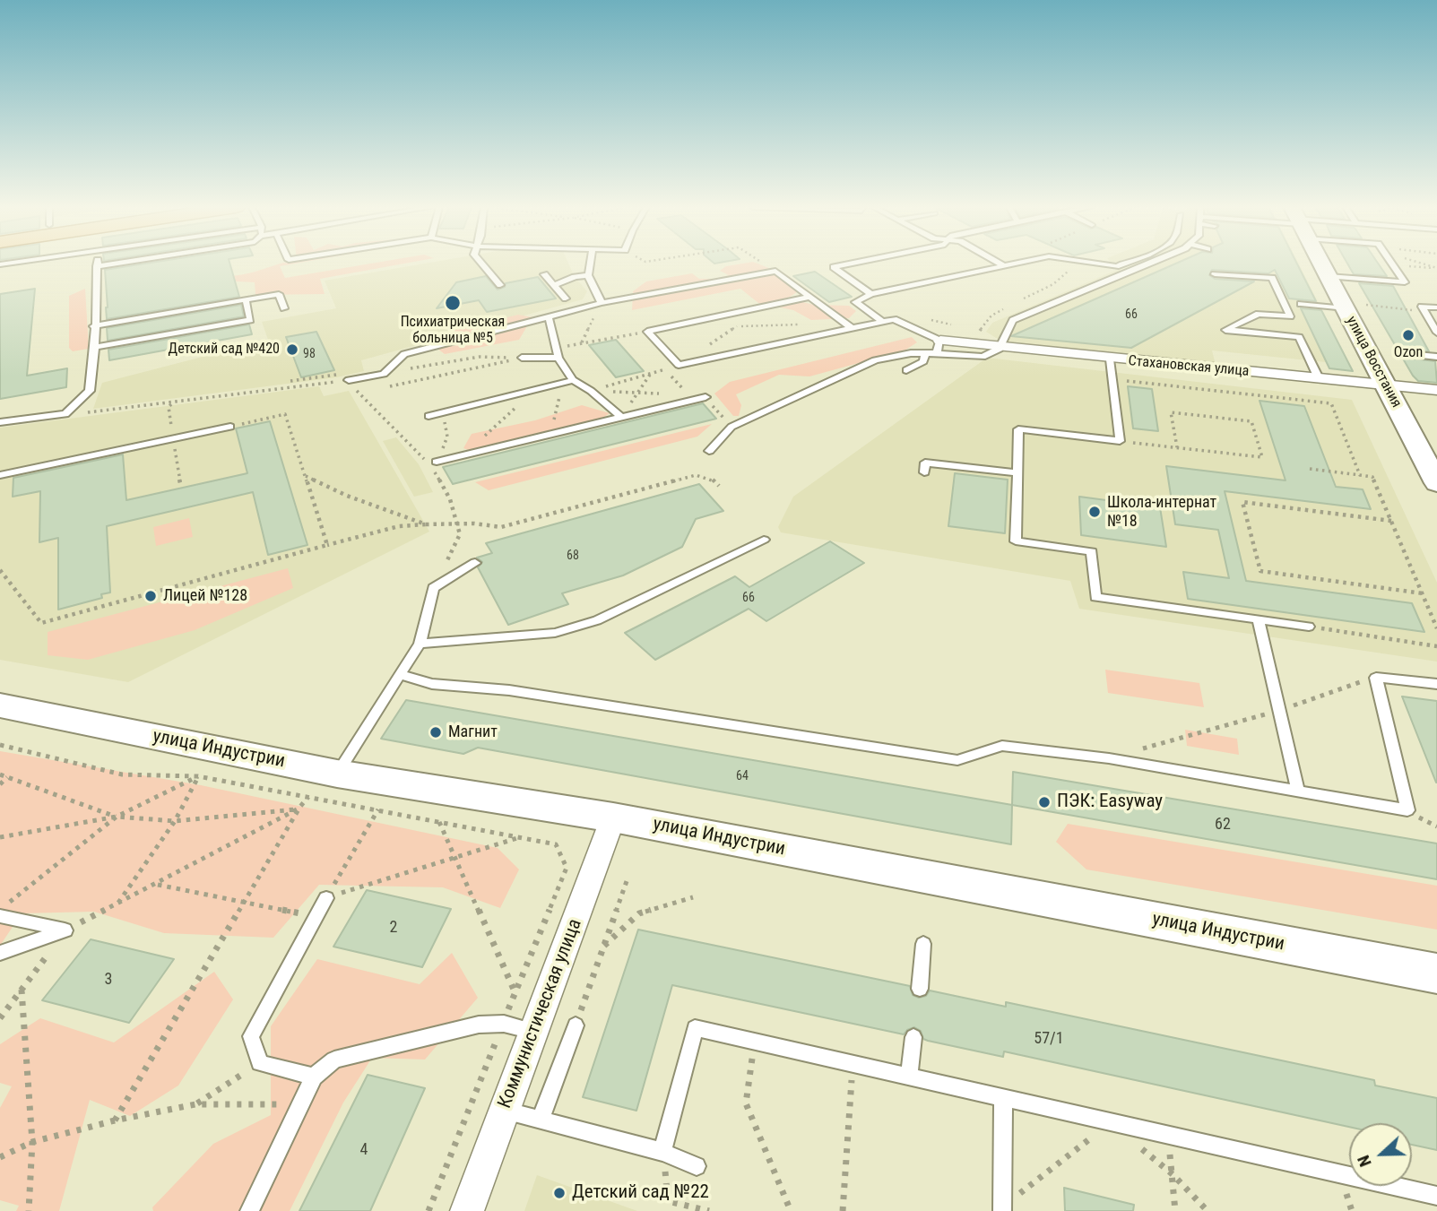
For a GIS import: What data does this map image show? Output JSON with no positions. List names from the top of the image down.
{
  "streets": {
    "street": [
      "улица Восстания",
      "Стахановская улица",
      "улица Индустрии",
      "Коммунистическая улица"
    ]
  },
  "crossings": [
    ["улица Восстания", "Стахановская улица"],
    ["улица Индустрии", "Коммунистическая улица"]
  ],
  "places": [
    "Психиатрическая больница №5",
    "Ozon",
    "Детский сад №420",
    "Школа-интернат №18",
    "Лицей №128",
    "Магнит",
    "ПЭК: Easyway",
    "Детский сад №22"
  ],
  "house_numbers": [
    "66",
    "98",
    "68",
    "66",
    "64",
    "62",
    "2",
    "3",
    "57/1",
    "4"
  ],
  "north": "left"
}
